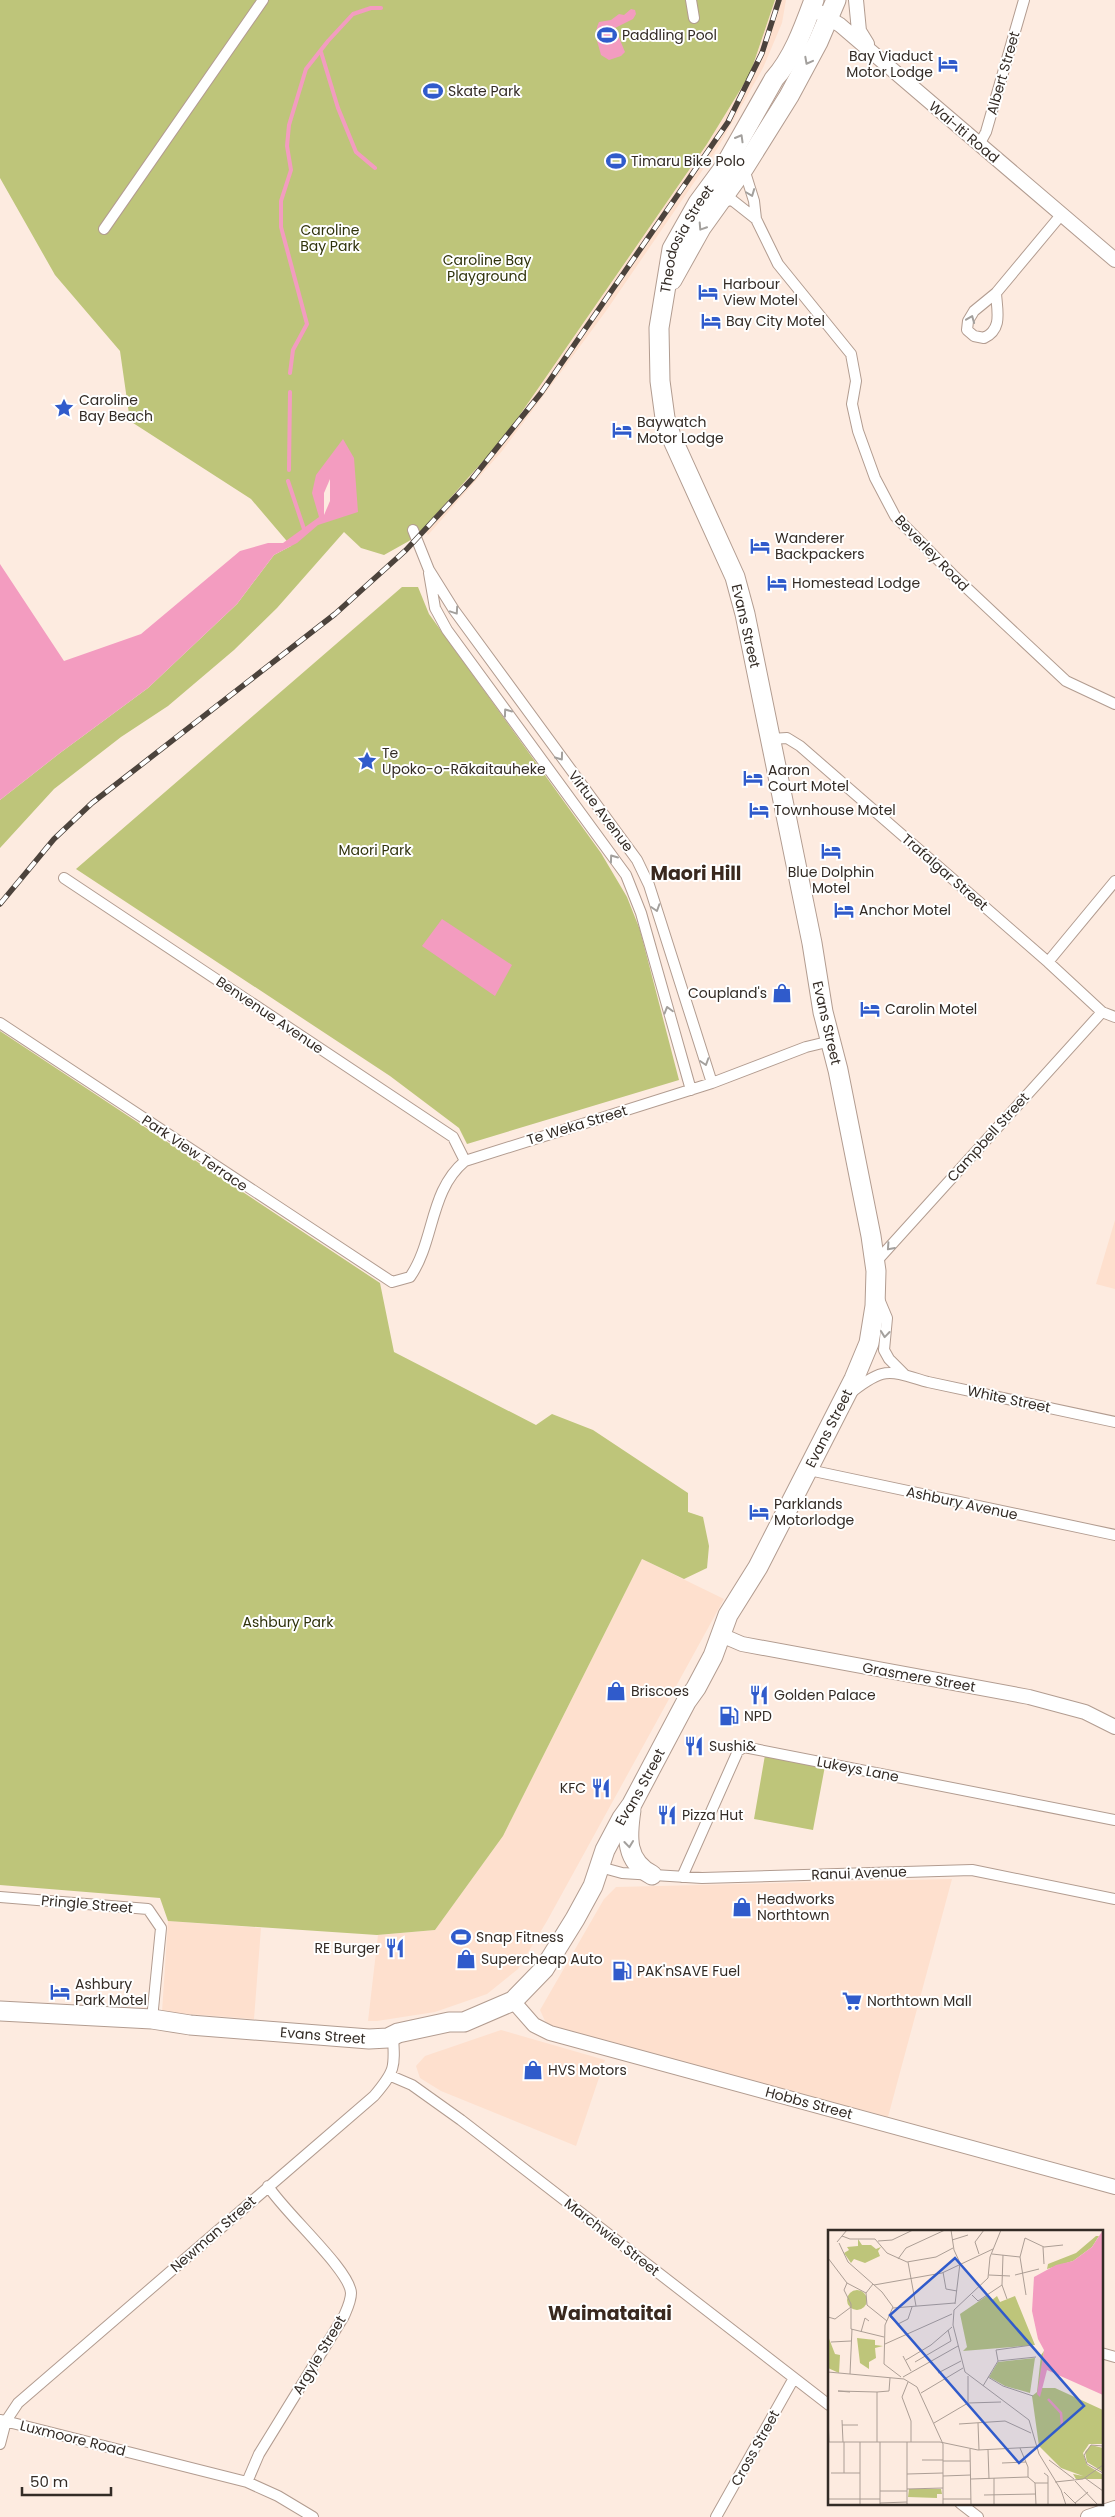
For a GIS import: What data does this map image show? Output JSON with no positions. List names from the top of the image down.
{
  "streets": {
    "highway": ["Theodosia Street", "Evans Street"],
    "street": [
      "Albert Street",
      "Wai-Iti Road",
      "Beverley Road",
      "Virtue Avenue",
      "Trafalgar Street",
      "Benvenue Avenue",
      "Te Weka Street",
      "Campbell Street",
      "Park View Terrace",
      "White Street",
      "Ashbury Avenue",
      "Grasmere Street",
      "Lukeys Lane",
      "Ranui Avenue",
      "Pringle Street",
      "Hobbs Street",
      "Newman Street",
      "Marchwiel Street",
      "Argyle Street",
      "Luxmoore Road",
      "Cross Street"
    ]
  },
  "crossings": [
    ["Albert Street", "Wai-Iti Road"],
    ["Wai-Iti Road", "Theodosia Street"],
    ["Theodosia Street", "Beverley Road"],
    ["Theodosia Street", "Evans Street"],
    ["Evans Street", "Trafalgar Street"],
    ["Evans Street", "Te Weka Street"],
    ["Evans Street", "Campbell Street"],
    ["Evans Street", "White Street"],
    ["Evans Street", "Ashbury Avenue"],
    ["Evans Street", "Grasmere Street"],
    ["Evans Street", "Ranui Avenue"],
    ["Evans Street", "Pringle Street"],
    ["Evans Street", "Hobbs Street"],
    ["Virtue Avenue", "Te Weka Street"],
    ["Trafalgar Street", "Campbell Street"],
    ["Benvenue Avenue", "Te Weka Street"],
    ["Benvenue Avenue", "Park View Terrace"],
    ["Te Weka Street", "Park View Terrace"],
    ["Lukeys Lane", "Ranui Avenue"],
    ["Newman Street", "Marchwiel Street"],
    ["Newman Street", "Argyle Street"],
    ["Newman Street", "Luxmoore Road"],
    ["Marchwiel Street", "Cross Street"],
    ["Argyle Street", "Luxmoore Road"]
  ],
  "one_way": ["Campbell Street"],
  "districts": ["Maori Hill", "Waimataitai"],
  "parks": [
    "Caroline Bay Park",
    "Caroline Bay Playground",
    "Maori Park",
    "Ashbury Park"
  ],
  "places": {
    "sports": [
      "Paddling Pool",
      "Skate Park",
      "Timaru Bike Polo",
      "Snap Fitness"
    ],
    "hotel": [
      "Bay Viaduct Motor Lodge",
      "Harbour View Motel",
      "Bay City Motel",
      "Baywatch Motor Lodge",
      "Wanderer Backpackers",
      "Homestead Lodge",
      "Aaron Court Motel",
      "Townhouse Motel",
      "Blue Dolphin Motel",
      "Anchor Motel",
      "Carolin Motel",
      "Parklands Motorlodge",
      "Ashbury Park Motel"
    ],
    "place": ["Caroline Bay Beach", "Te Upoko-o-Rākaitauheke"],
    "shop": [
      "Coupland's",
      "Briscoes",
      "Headworks Northtown",
      "Supercheap Auto",
      "HVS Motors"
    ],
    "restaurant": [
      "Golden Palace",
      "Sushi&",
      "KFC",
      "Pizza Hut",
      "RE Burger"
    ],
    "fuel station": ["NPD", "PAK'nSAVE Fuel"],
    "supermarket": ["Northtown Mall"]
  },
  "scale_bar": "50 m"
}
